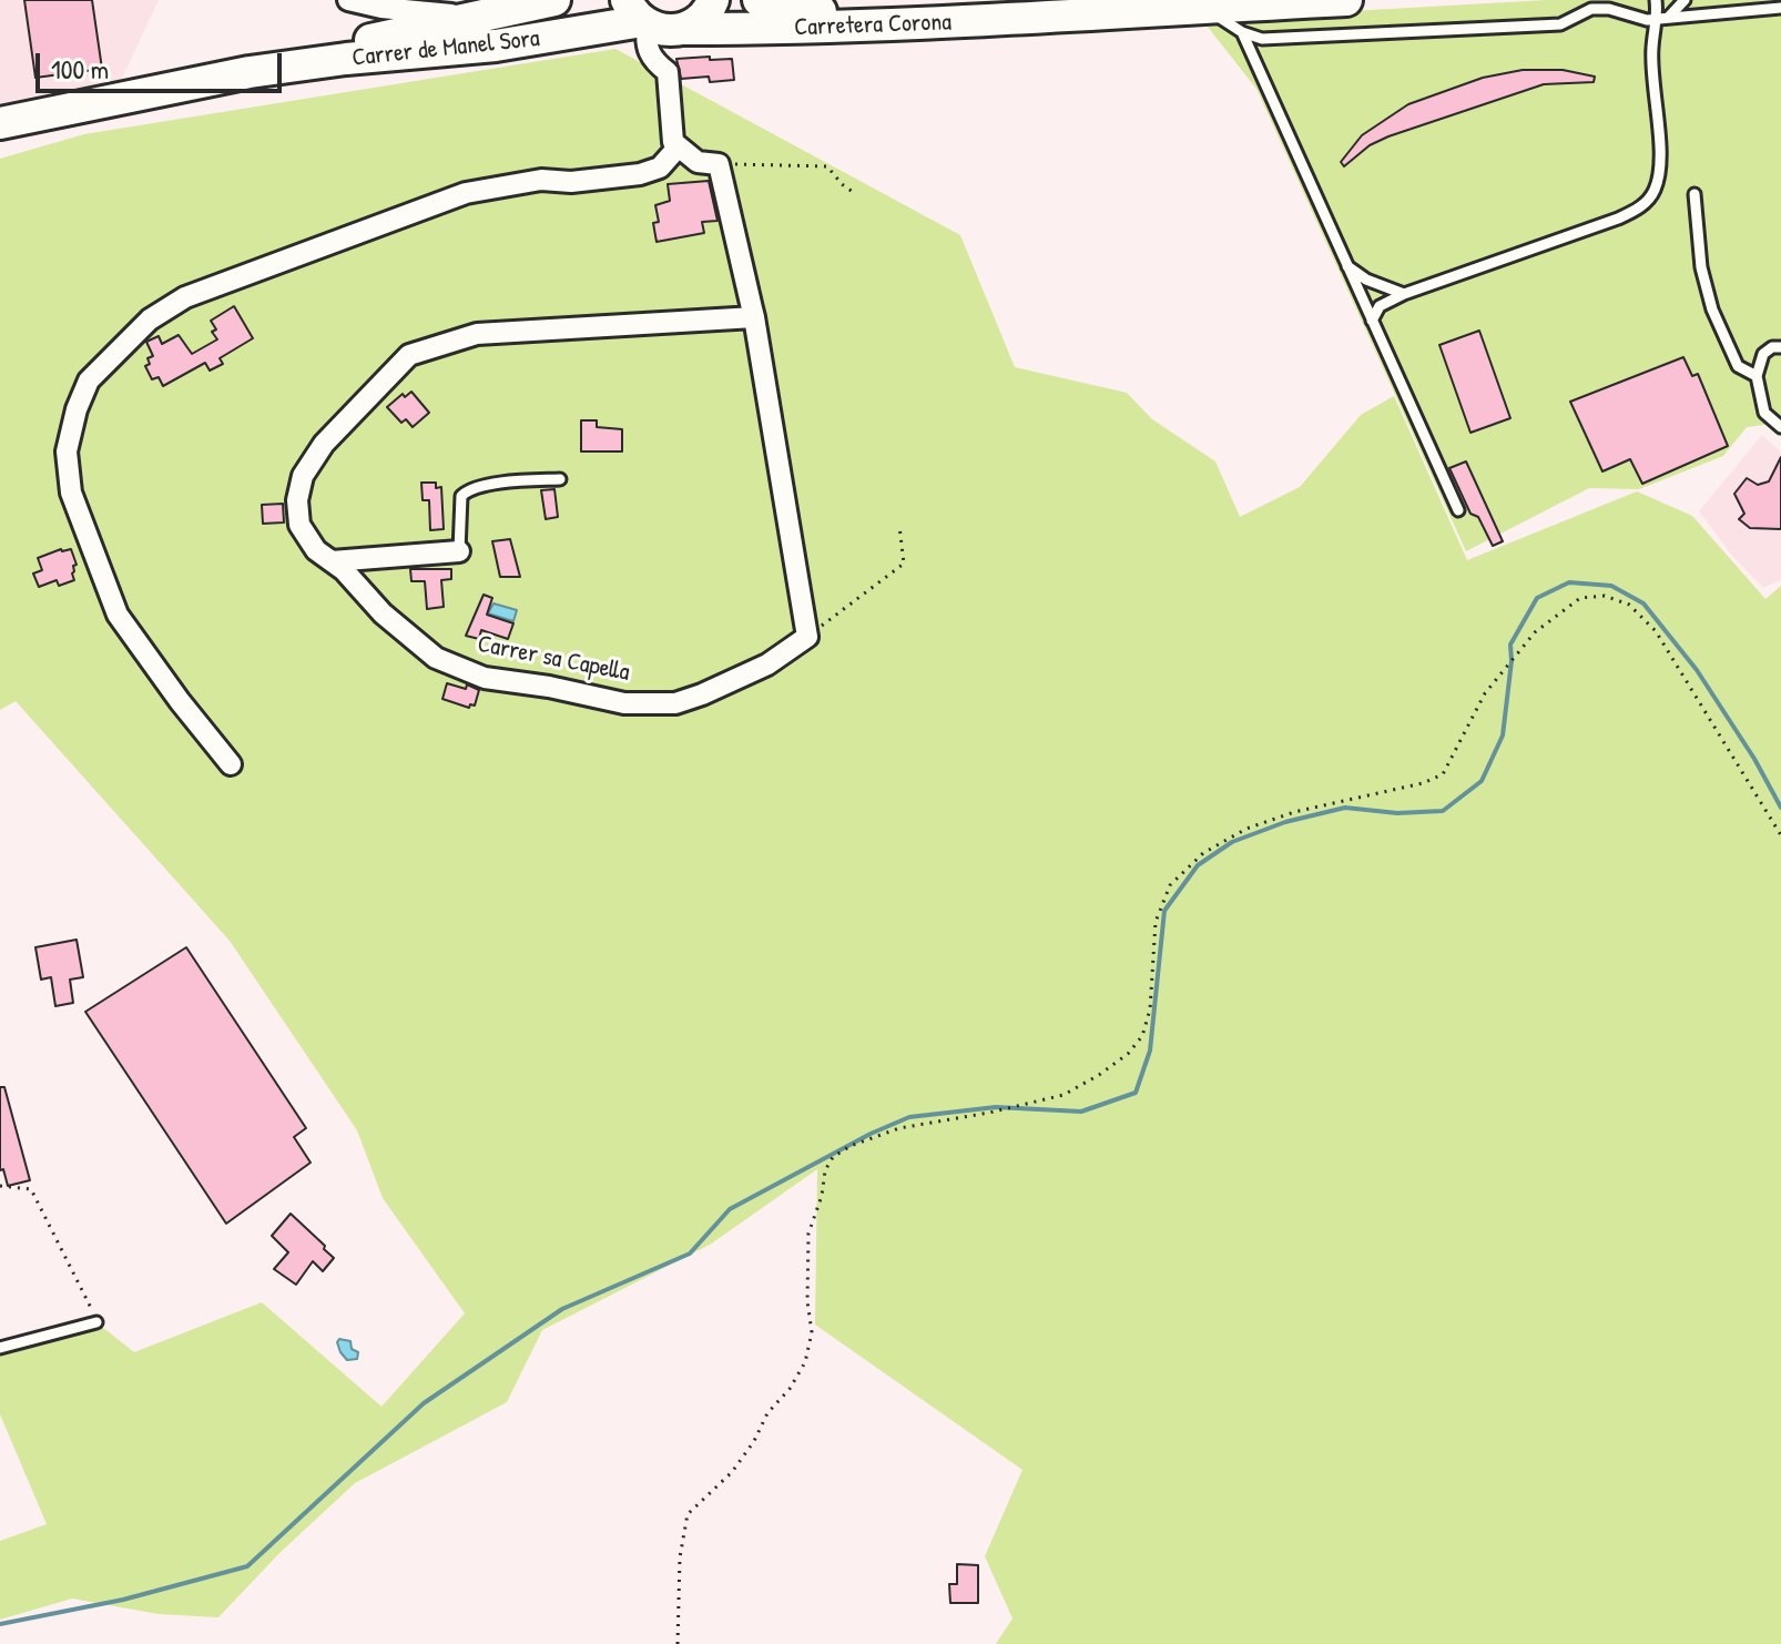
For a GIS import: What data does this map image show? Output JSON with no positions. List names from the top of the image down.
{
  "streets": {
    "main road": ["Carretera Corona", "Carrer de Manel Sora"],
    "street": ["Carrer sa Capella"]
  },
  "crossings": [
    ["Carretera Corona", "Carrer de Manel Sora"]
  ],
  "scale_bar": "100 m"
}
